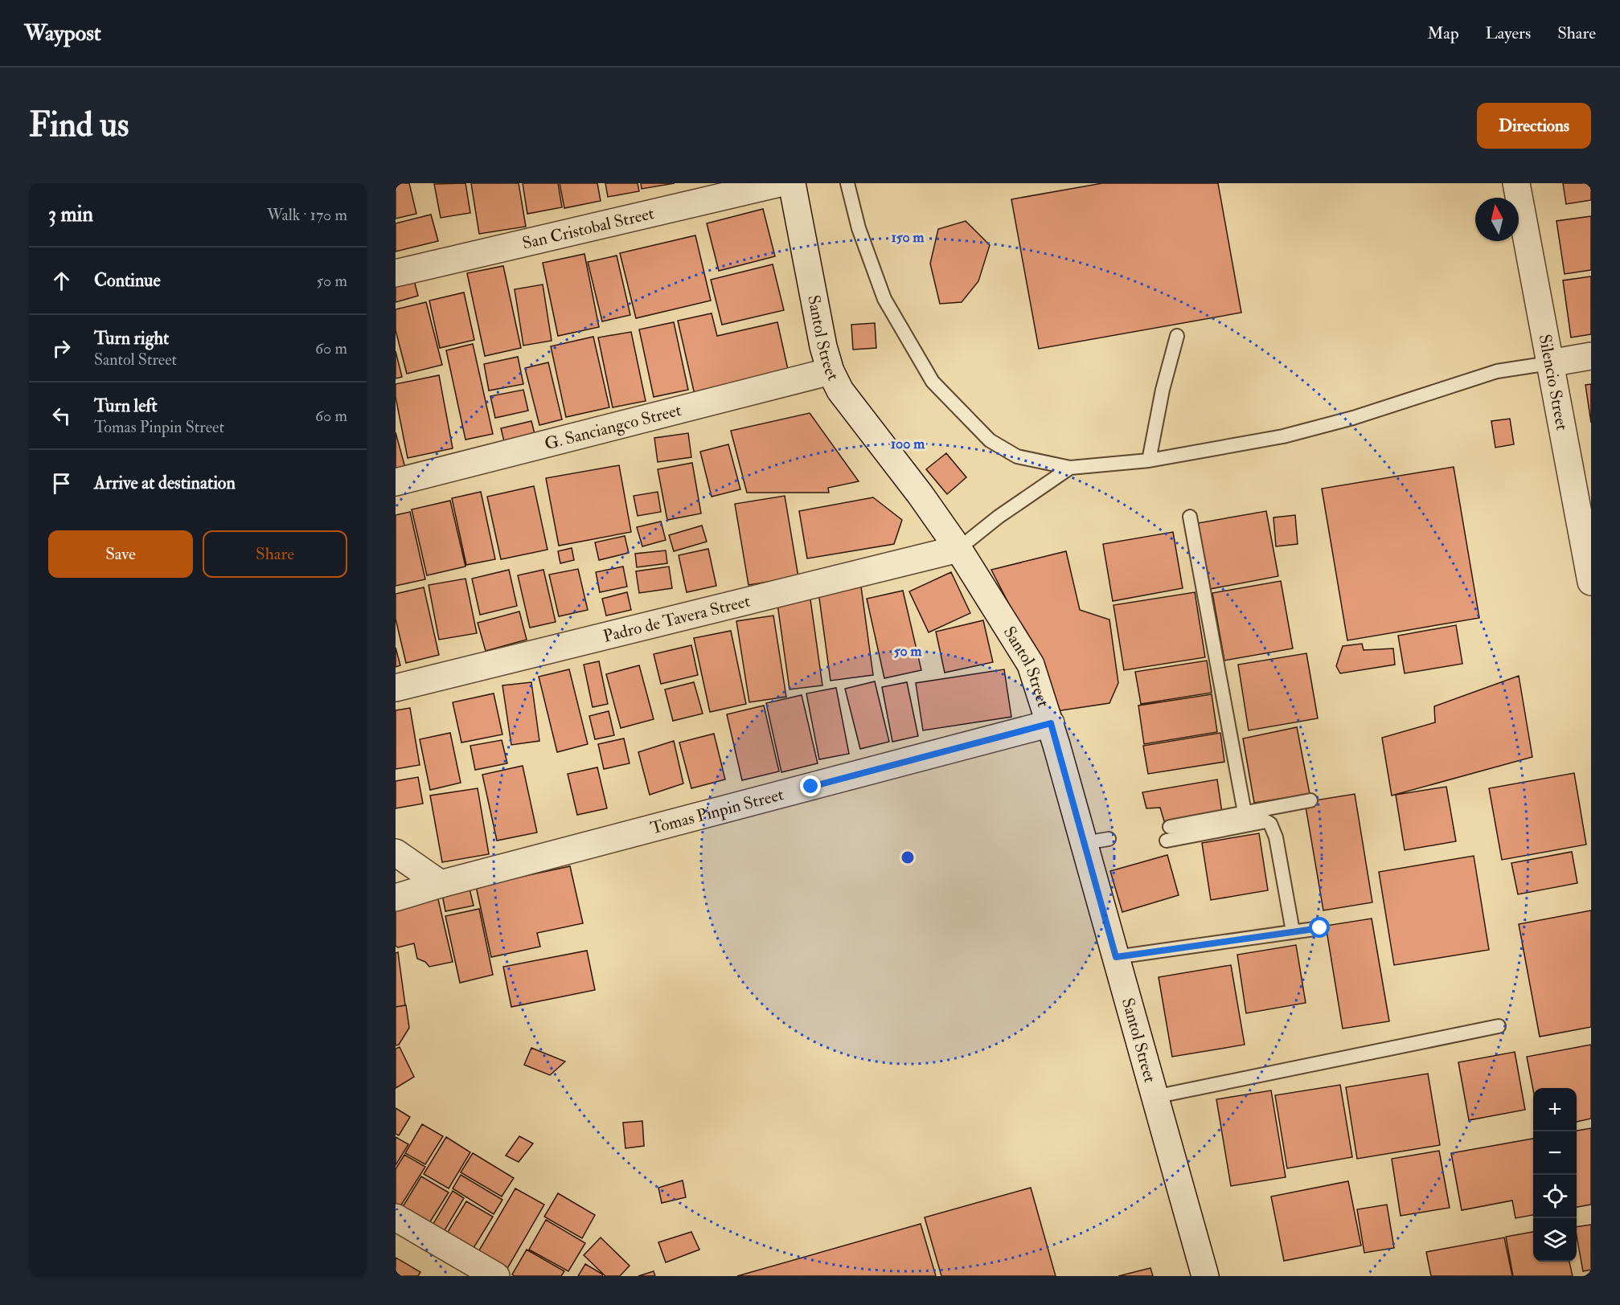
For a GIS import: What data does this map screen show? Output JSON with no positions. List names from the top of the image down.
{
  "streets": {
    "street": [
      "San Cristobal Street",
      "Santol Street",
      "Silencio Street",
      "G. Sanciangco Street",
      "Padro de Tavera Street",
      "Tomas Pinpin Street"
    ]
  },
  "crossings": [
    ["Santol Street", "G. Sanciangco Street"],
    ["Santol Street", "Padro de Tavera Street"],
    ["Santol Street", "Tomas Pinpin Street"]
  ],
  "north": "top",
  "page": {
    "header": "Waypost",
    "nav": ["Map", "Layers", "Share"],
    "buttons": [
      "Directions",
      ["Save", "Share"]
    ],
    "title": "Find us",
    "heading": ["3 min", "Walk · 170 m"],
    "list": [
      ["Continue", "50 m"],
      ["Turn right", "Santol Street", "60 m"],
      ["Turn left", "Tomas Pinpin Street", "60 m"],
      "Arrive at destination"
    ],
    "map_buttons": ["+", "−"]
  },
  "rings": ["150 m", "100 m", "50 m"]
}
